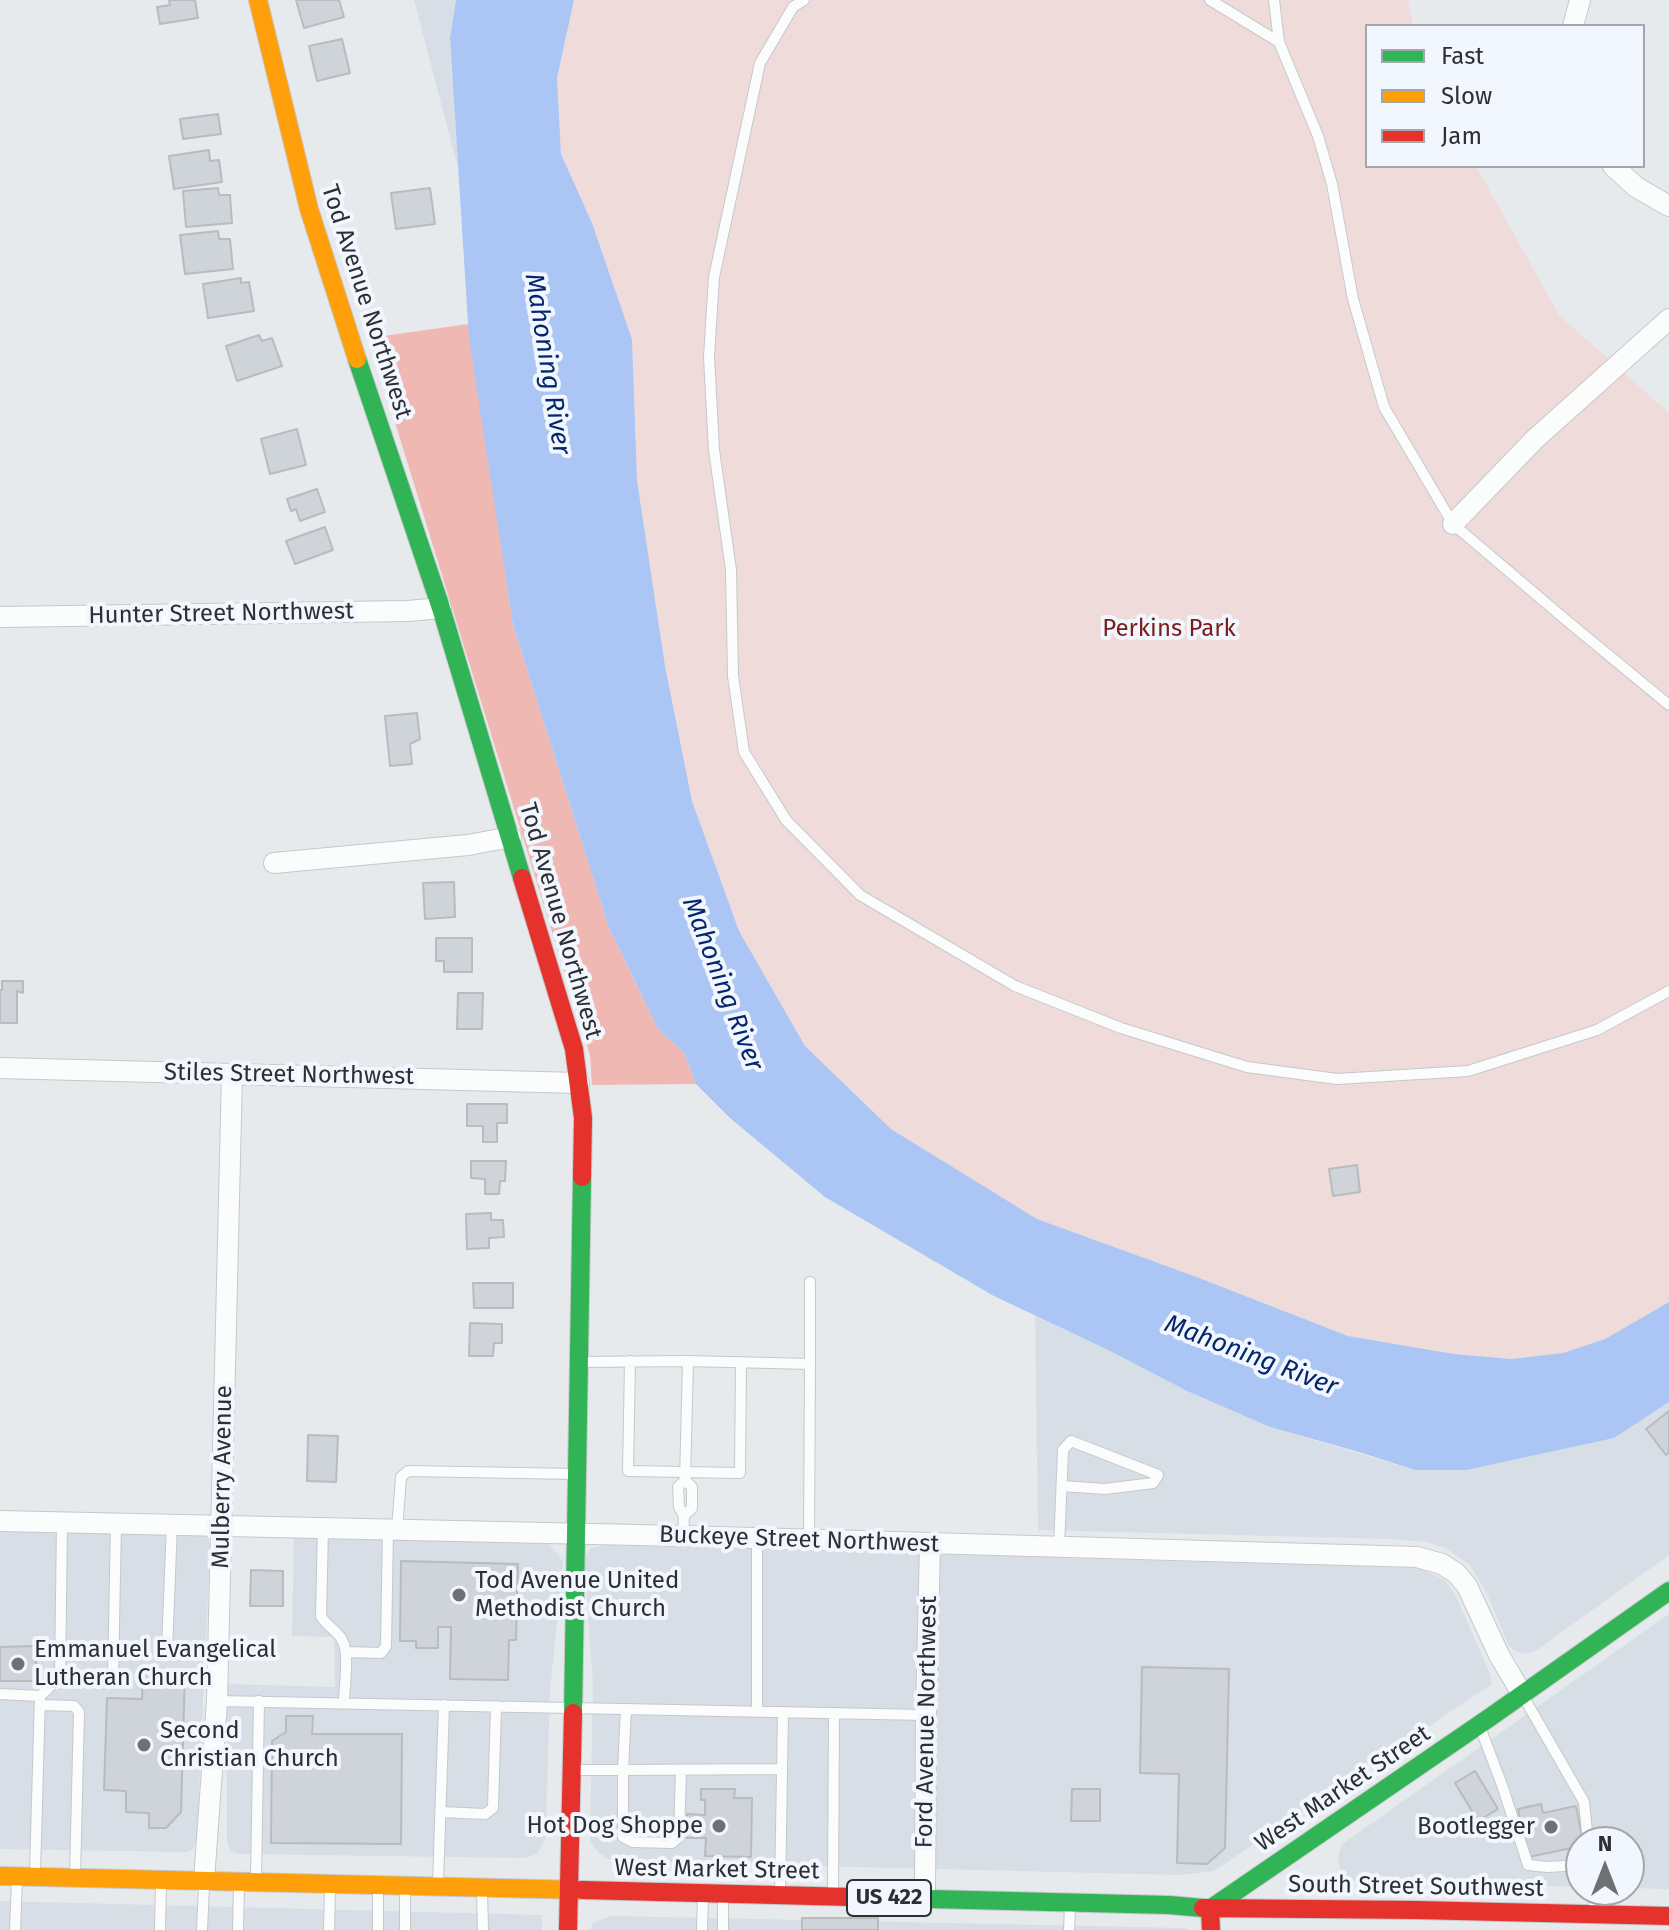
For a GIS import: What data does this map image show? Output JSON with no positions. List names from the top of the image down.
{
  "streets": {
    "main road": [
      "Tod Avenue Northwest",
      "West Market Street",
      "South Street Southwest",
      "US 422"
    ],
    "street": [
      "Hunter Street Northwest",
      "Stiles Street Northwest",
      "Mulberry Avenue",
      "Buckeye Street Northwest",
      "Ford Avenue Northwest"
    ]
  },
  "crossings": [
    ["Tod Avenue Northwest", "Hunter Street Northwest"],
    ["Tod Avenue Northwest", "Stiles Street Northwest"],
    ["Tod Avenue Northwest", "Buckeye Street Northwest"],
    ["Tod Avenue Northwest", "West Market Street"],
    ["Stiles Street Northwest", "Mulberry Avenue"],
    ["Mulberry Avenue", "Buckeye Street Northwest"],
    ["Mulberry Avenue", "West Market Street"],
    ["Buckeye Street Northwest", "Ford Avenue Northwest"],
    ["Buckeye Street Northwest", "West Market Street"],
    ["Ford Avenue Northwest", "West Market Street"],
    ["West Market Street", "South Street Southwest"]
  ],
  "water": ["Mahoning River"],
  "parks": ["Perkins Park"],
  "places": [
    "Tod Avenue United Methodist Church",
    "Emmanuel Evangelical Lutheran Church",
    "Second Christian Church",
    "Hot Dog Shoppe",
    "Bootlegger"
  ],
  "legend": ["Fast", "Slow", "Jam"],
  "north": "top"
}
